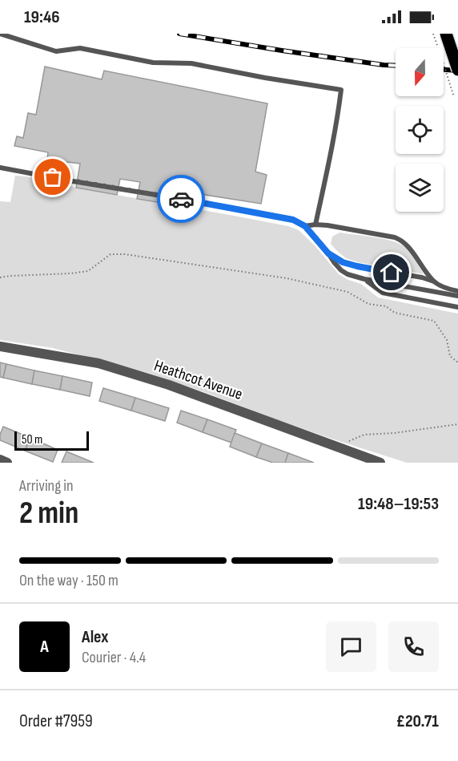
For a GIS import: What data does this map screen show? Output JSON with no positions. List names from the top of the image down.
{
  "streets": {
    "street": ["Heathcot Avenue"]
  },
  "scale_bar": "50 m",
  "north": "bottom",
  "page": {
    "status": "19:46",
    "scale": "50 m",
    "heading": ["2 min", "Arriving in", "19:48–19:53"],
    "panel": [
      "Alex",
      "Courier · 4.4",
      "Order #7959",
      "£20.71"
    ],
    "bar": "On the way · 150 m",
    "round": "A"
  }
}
